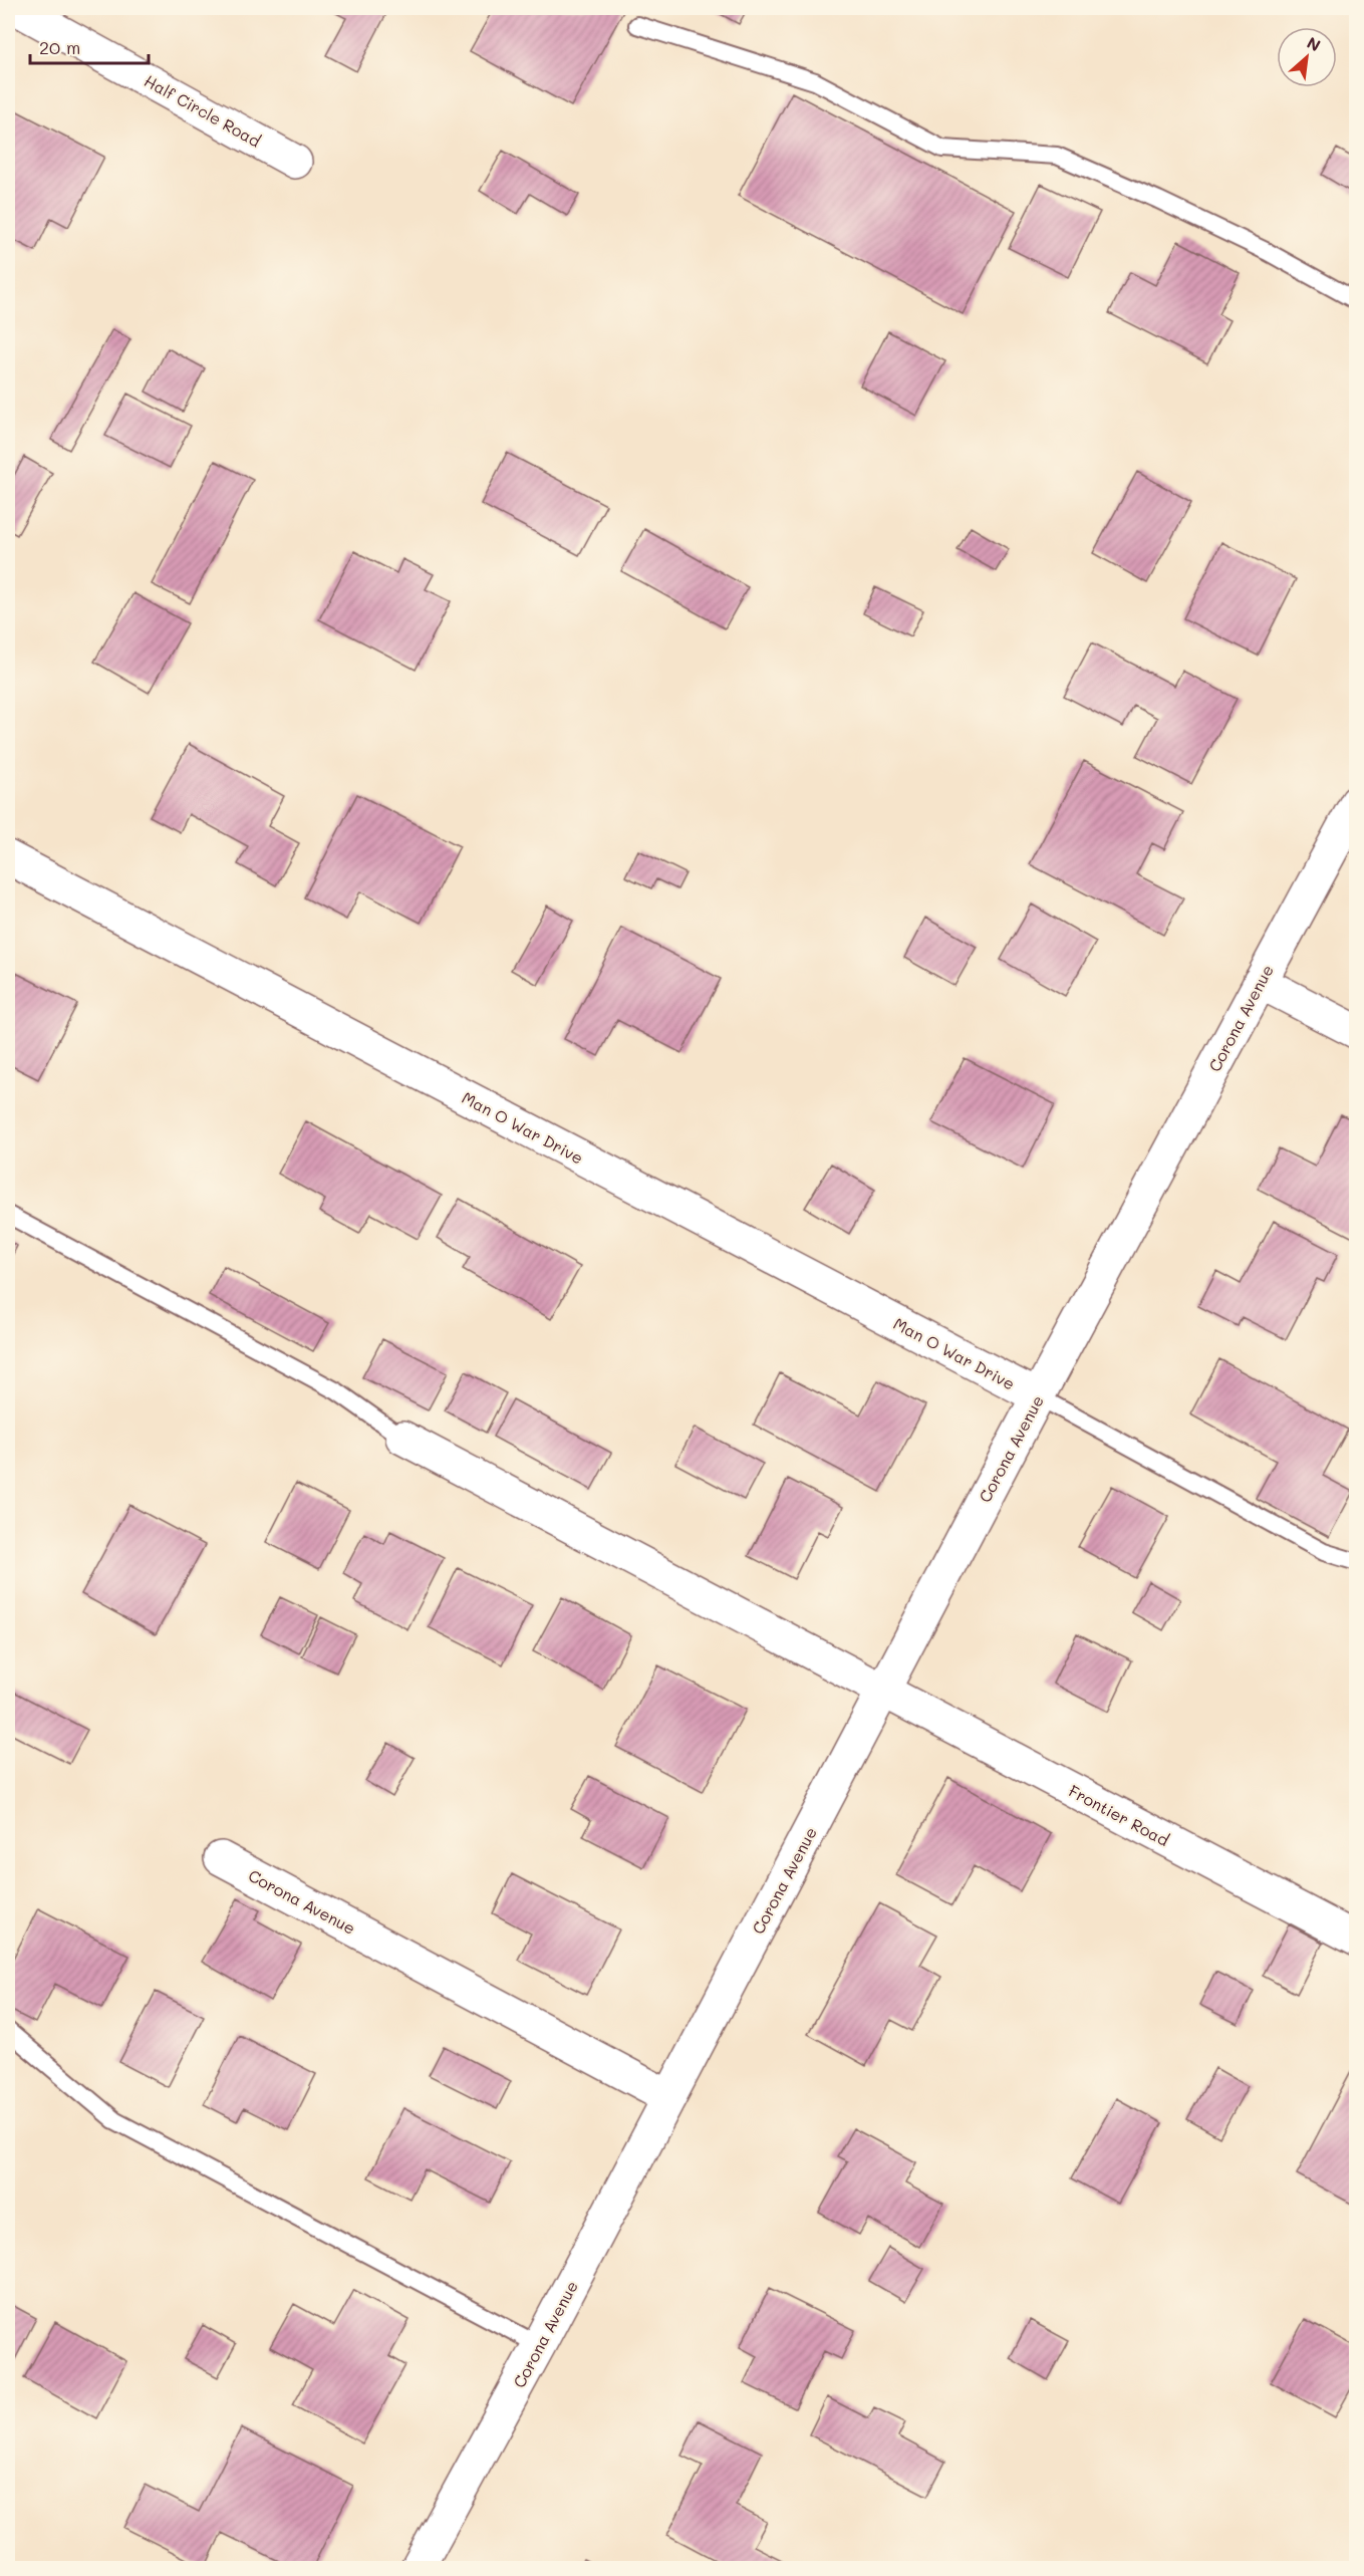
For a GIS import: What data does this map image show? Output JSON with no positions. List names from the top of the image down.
{
  "streets": {
    "street": [
      "Half Circle Road",
      "Corona Avenue",
      "Man O War Drive",
      "Frontier Road"
    ]
  },
  "crossings": [
    ["Corona Avenue", "Man O War Drive"],
    ["Corona Avenue", "Frontier Road"]
  ],
  "scale_bar": "20 m",
  "north": "top right"
}
